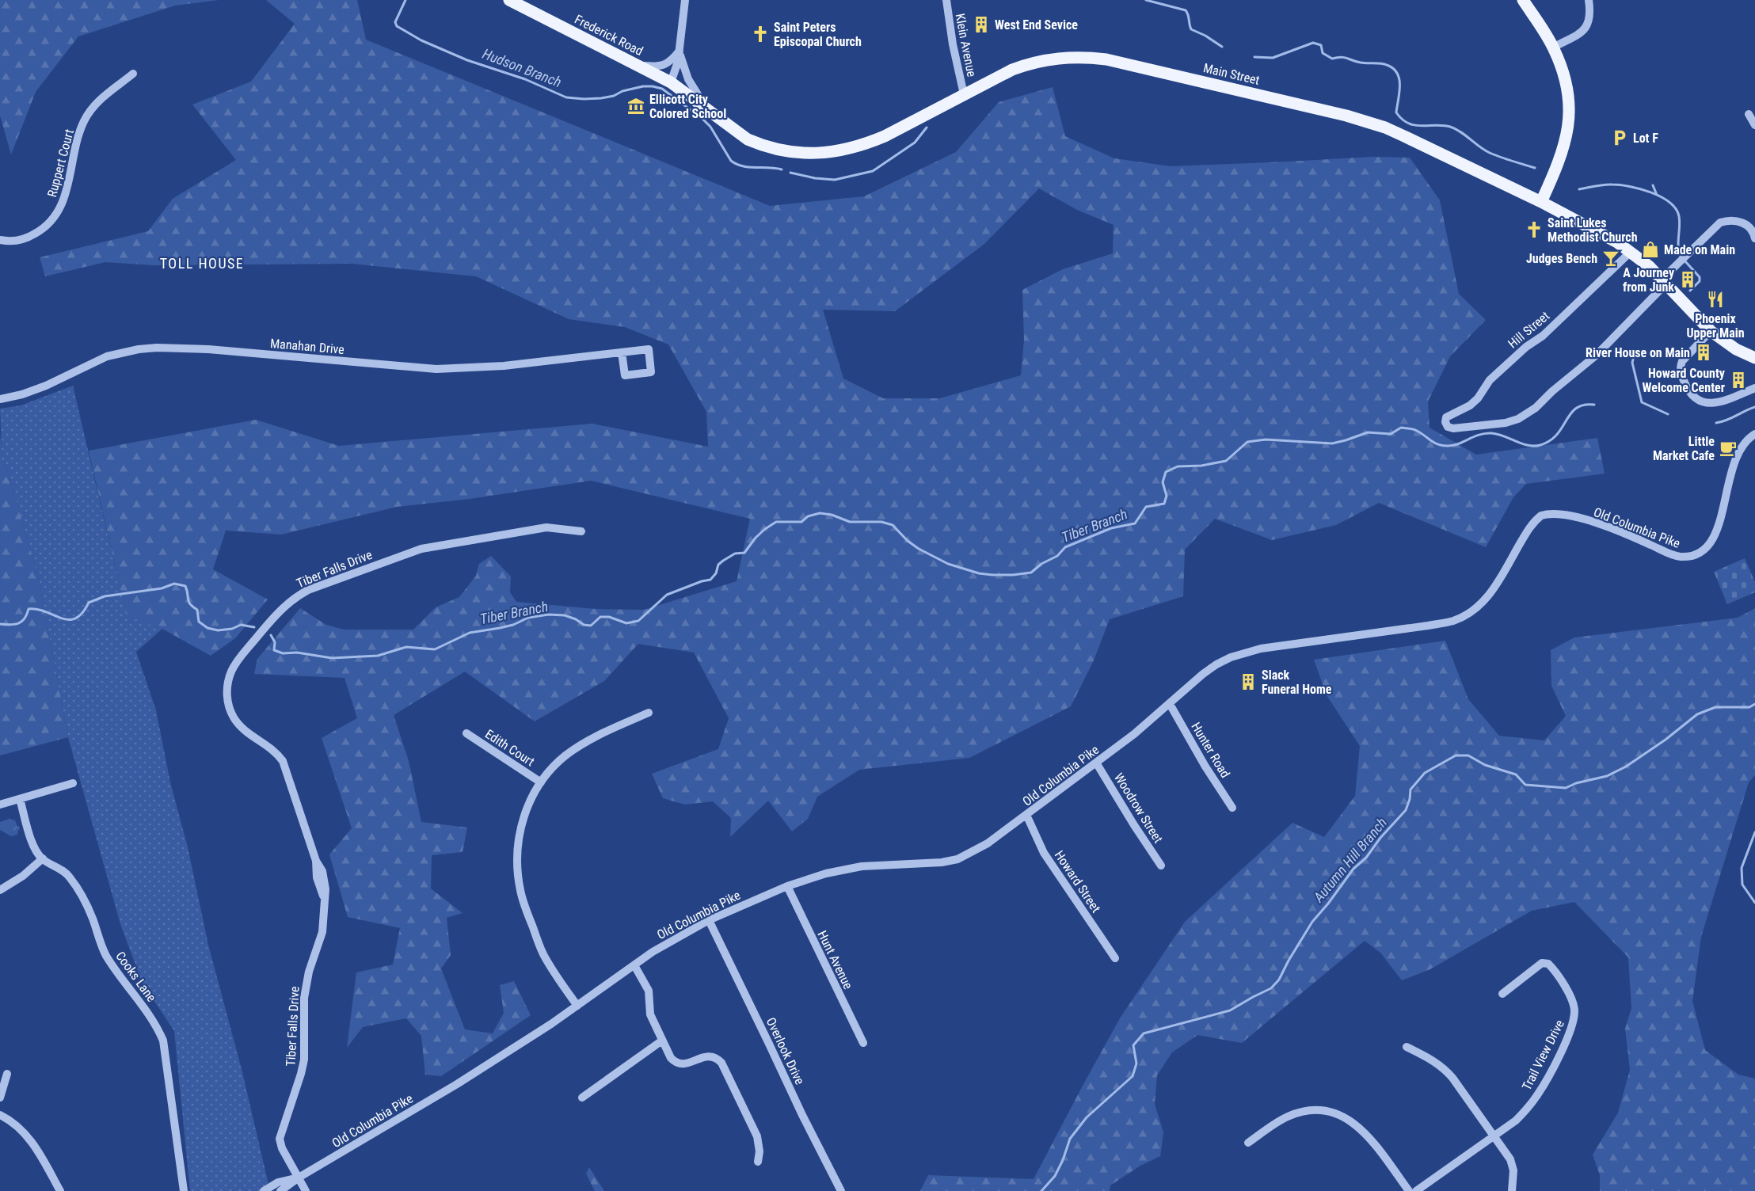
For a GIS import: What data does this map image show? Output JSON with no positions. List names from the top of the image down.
{
  "streets": {
    "main road": ["Frederick Road", "Main Street"],
    "street": [
      "Klein Avenue",
      "Ruppert Court",
      "Hill Street",
      "Manahan Drive",
      "Old Columbia Pike",
      "Tiber Falls Drive",
      "Edith Court",
      "Hunter Road",
      "Woodrow Street",
      "Howard Street",
      "Hunt Avenue",
      "Cooks Lane",
      "Overlook Drive",
      "Trail View Drive"
    ]
  },
  "crossings": [
    ["Frederick Road", "Main Street"],
    ["Klein Avenue", "Main Street"],
    ["Main Street", "Hill Street"],
    ["Old Columbia Pike", "Tiber Falls Drive"],
    ["Old Columbia Pike", "Hunter Road"],
    ["Old Columbia Pike", "Woodrow Street"],
    ["Old Columbia Pike", "Howard Street"],
    ["Old Columbia Pike", "Hunt Avenue"],
    ["Old Columbia Pike", "Overlook Drive"]
  ],
  "districts": ["TOLL HOUSE"],
  "water": ["Hudson Branch", "Tiber Branch", "Autumn Hill Branch"],
  "places": {
    "building": [
      "West End Sevice",
      "A Journey from Junk",
      "River House on Main",
      "Howard County Welcome Center",
      "Slack Funeral Home"
    ],
    "church": ["Saint Peters Episcopal Church", "Saint Lukes Methodist Church"],
    "museum": ["Ellicott City Colored School"],
    "parking": ["Lot F"],
    "shop": ["Made on Main"],
    "bar": ["Judges Bench"],
    "restaurant": ["Phoenix Upper Main"],
    "cafe": ["Little Market Cafe"]
  }
}
